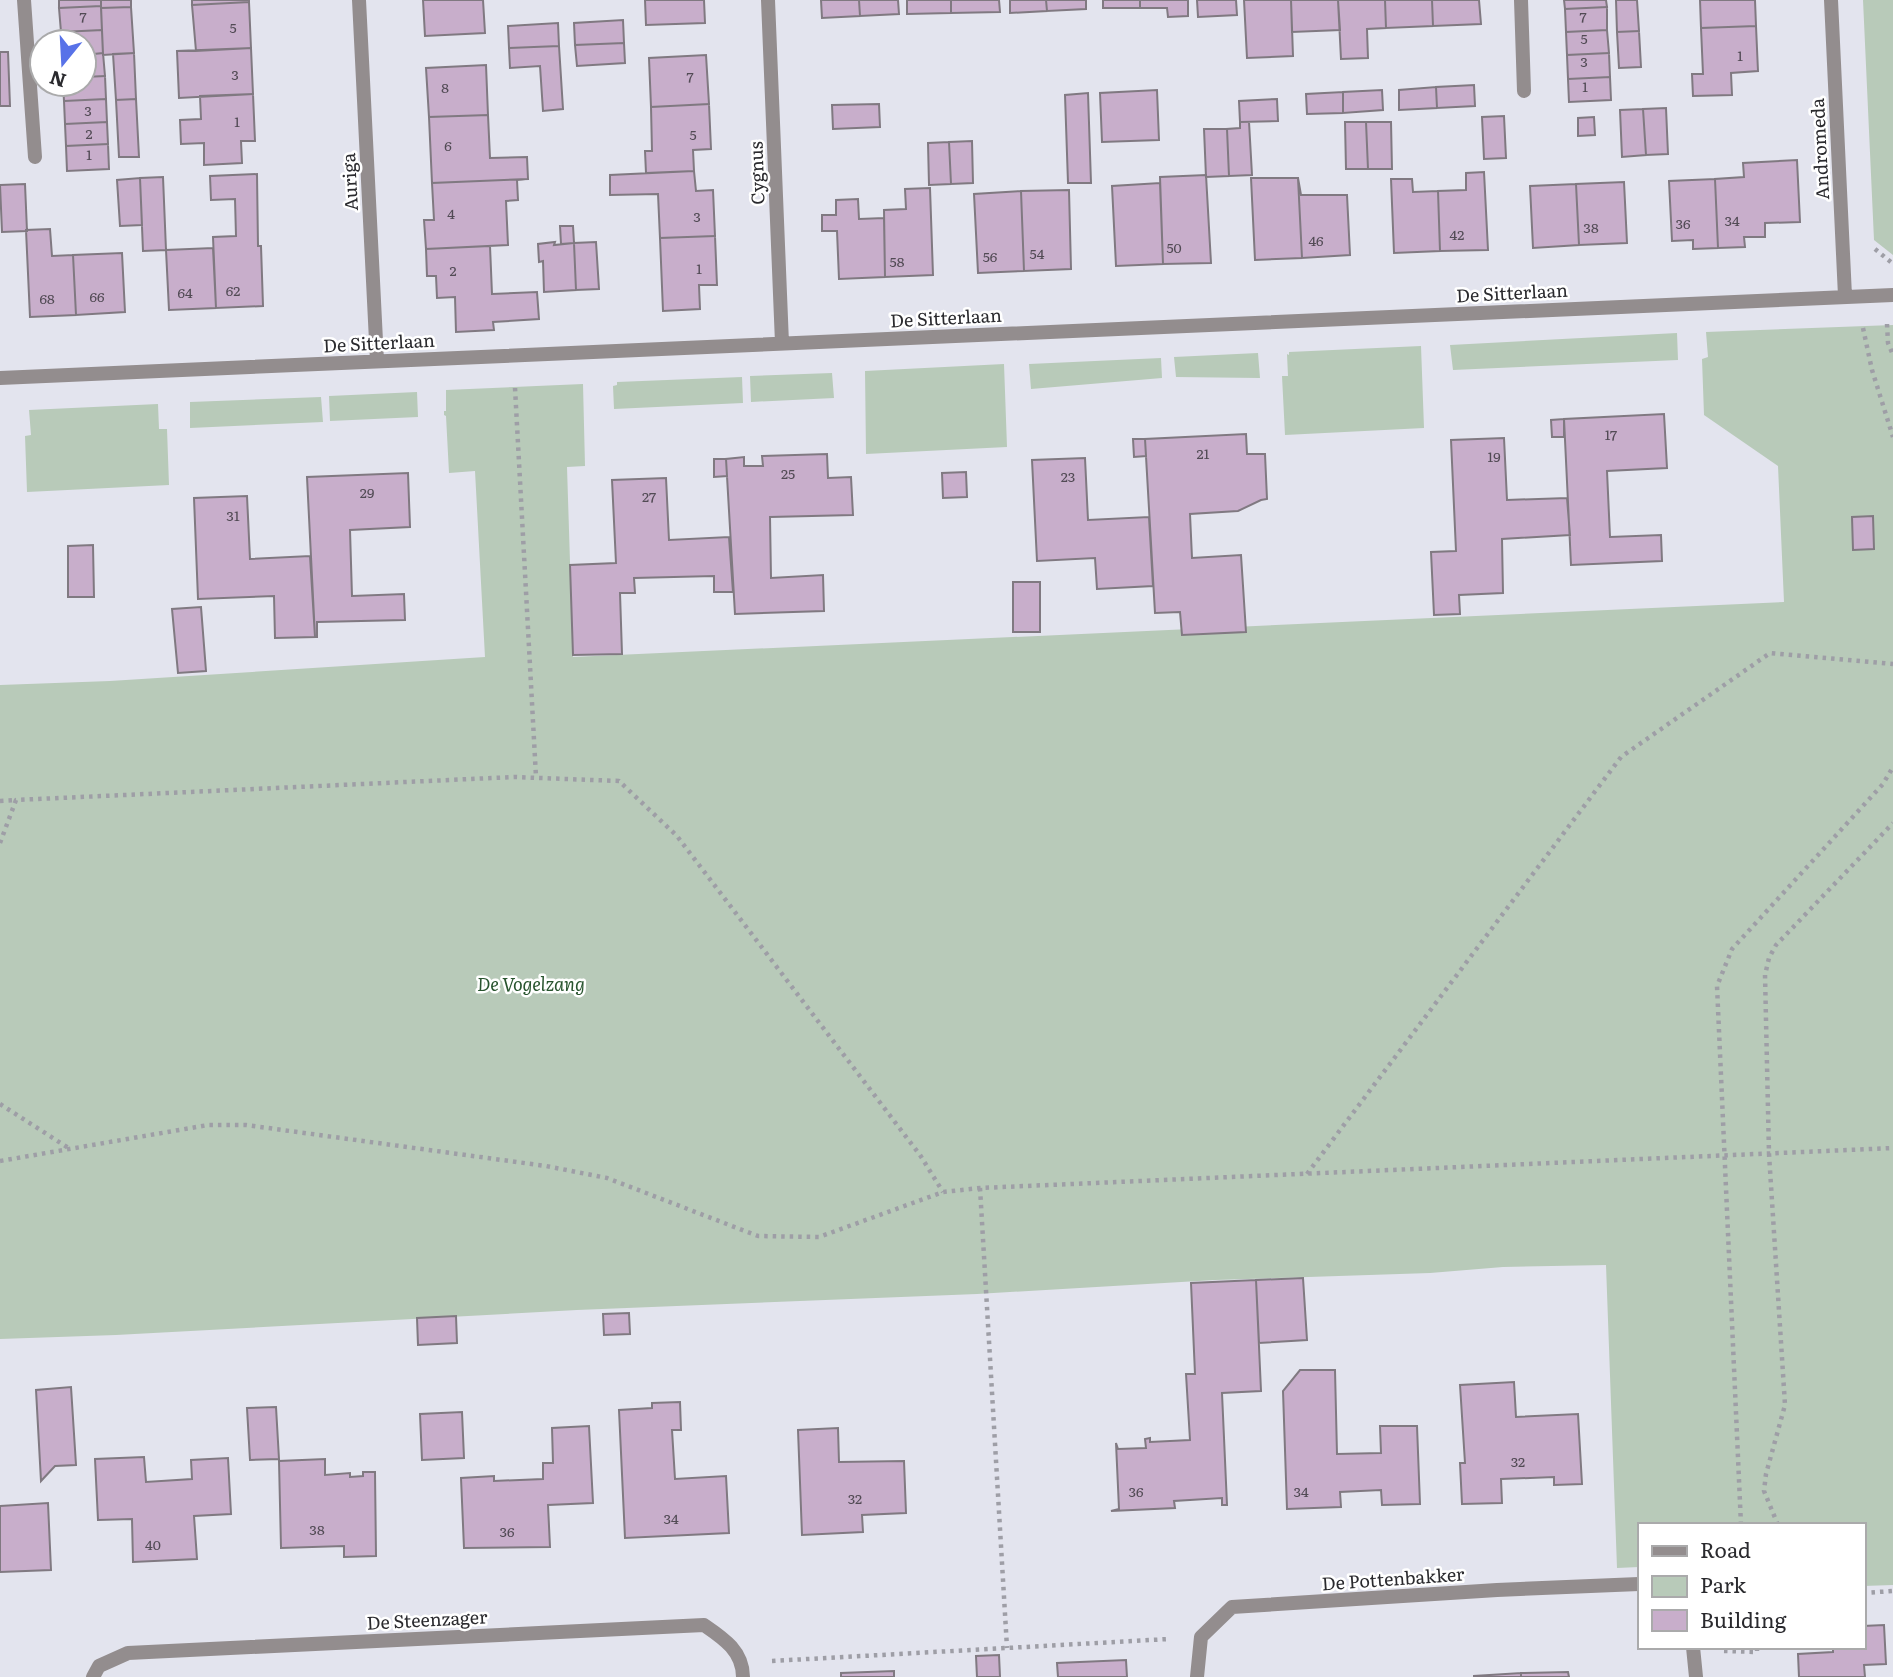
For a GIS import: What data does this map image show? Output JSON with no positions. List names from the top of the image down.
{
  "streets": {
    "street": [
      "Andromeda",
      "Cygnus",
      "Auriga",
      "De Sitterlaan",
      "De Pottenbakker",
      "De Steenzager"
    ]
  },
  "crossings": [
    ["Andromeda", "De Sitterlaan"],
    ["Cygnus", "De Sitterlaan"],
    ["Auriga", "De Sitterlaan"]
  ],
  "parks": ["De Vogelzang"],
  "house_numbers": [
    "7",
    "7",
    "5",
    "5",
    "1",
    "3",
    "3",
    "7",
    "1",
    "8",
    "3",
    "1",
    "2",
    "5",
    "6",
    "1",
    "4",
    "3",
    "34",
    "36",
    "38",
    "42",
    "46",
    "50",
    "54",
    "56",
    "58",
    "1",
    "2",
    "62",
    "64",
    "66",
    "68",
    "17",
    "21",
    "19",
    "25",
    "23",
    "29",
    "27",
    "31",
    "32",
    "36",
    "34",
    "32",
    "34",
    "38",
    "36",
    "40"
  ],
  "legend": ["Road", "Park", "Building"],
  "north": "bottom"
}
